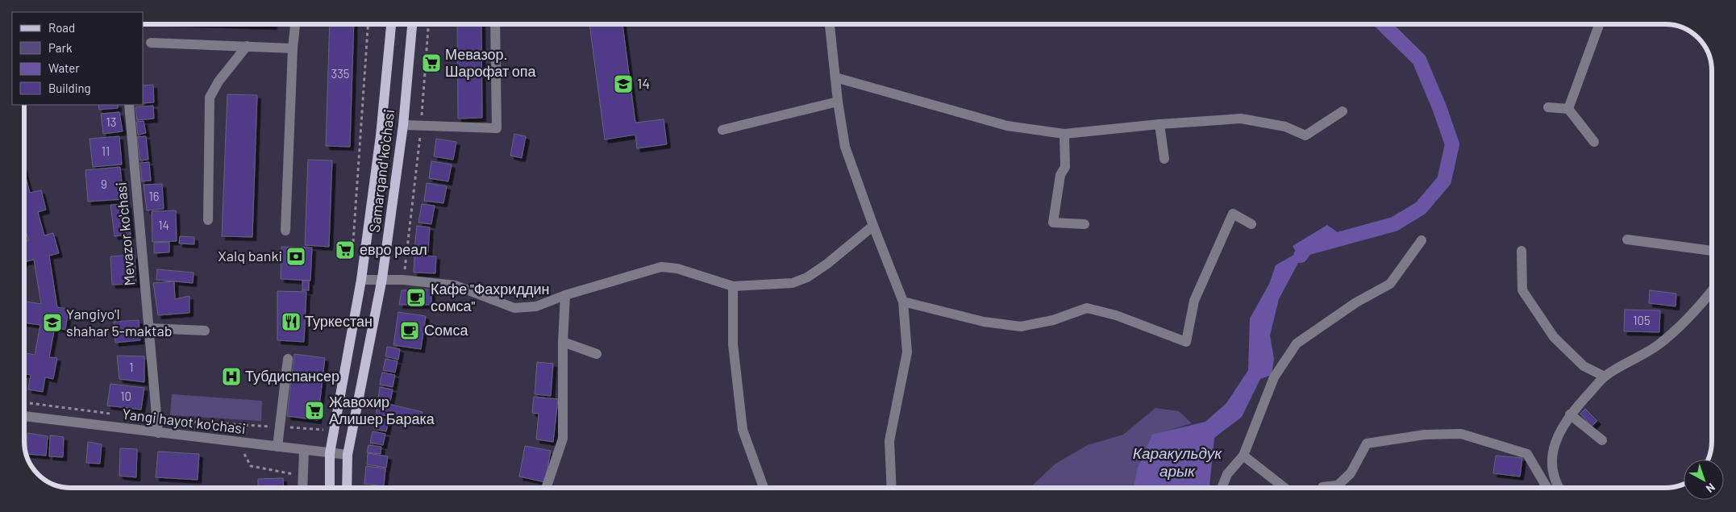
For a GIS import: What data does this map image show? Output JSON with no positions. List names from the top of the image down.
{
  "streets": {
    "main road": ["Samarqand ko'chasi"],
    "street": ["Mevazor ko'chasi", "Yangi hayot ko'chasi"]
  },
  "crossings": [
    ["Samarqand ko'chasi", "Yangi hayot ko'chasi"],
    ["Mevazor ko'chasi", "Yangi hayot ko'chasi"]
  ],
  "water": ["Каракульдук арык"],
  "places": {
    "supermarket": ["Мевазор. Шарофат опа", "евро реал", "Жавохир Алишер Барака"],
    "school or university": ["14", "Yangiyo'l shahar 5-maktab"],
    "bank": ["Xalq banki"],
    "cafe": ["Кафе \"Фахриддин сомса\"", "Сомса"],
    "restaurant": ["Туркестан"],
    "hospital": ["Тубдиспансер"]
  },
  "house_numbers": [
    "335",
    "13",
    "11",
    "9",
    "16",
    "14",
    "105",
    "1",
    "10"
  ],
  "legend": [
    "Road",
    "Park",
    "Water",
    "Building"
  ],
  "north": "bottom right"
}
